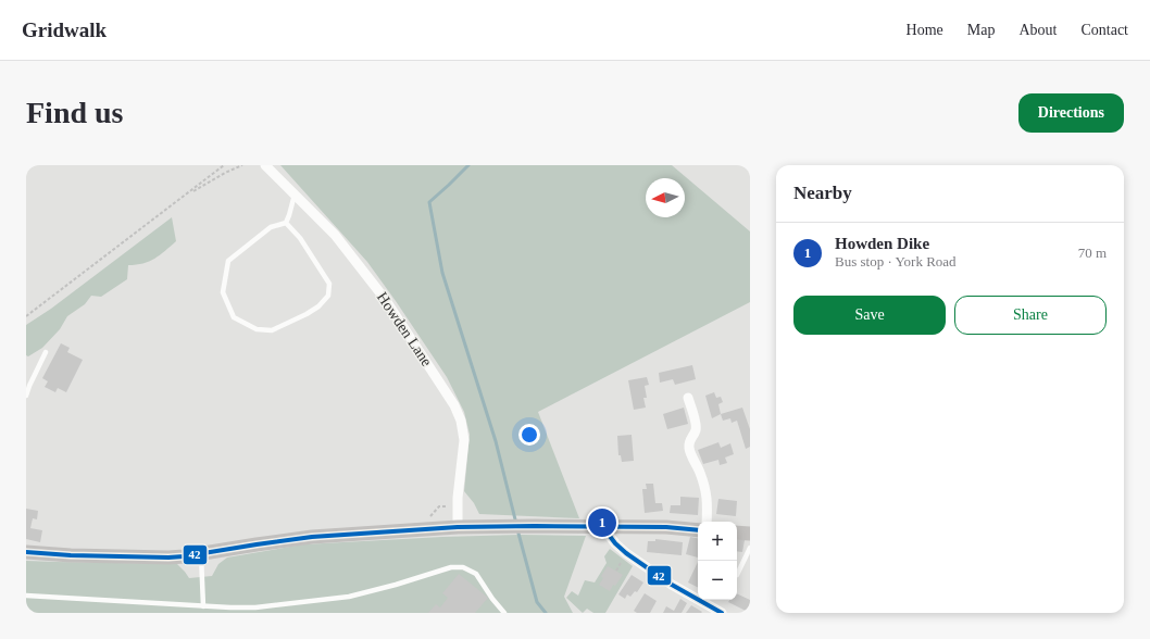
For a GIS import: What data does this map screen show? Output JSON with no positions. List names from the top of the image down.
{
  "streets": {
    "street": ["Howden Lane"]
  },
  "lines": ["transit line 42"],
  "north": "left",
  "page": {
    "header": "Gridwalk",
    "nav": [
      "Home",
      "Map",
      "About",
      "Contact"
    ],
    "buttons": [
      "Directions",
      ["Save", "Share"]
    ],
    "title": "Find us",
    "heading": "Nearby",
    "list": [
      {
        "mark": "1",
        "name": "Howden Dike",
        "note": "Bus stop · York Road",
        "value": "70 m"
      }
    ],
    "pins": "1",
    "map_buttons": ["+", "−"]
  }
}
